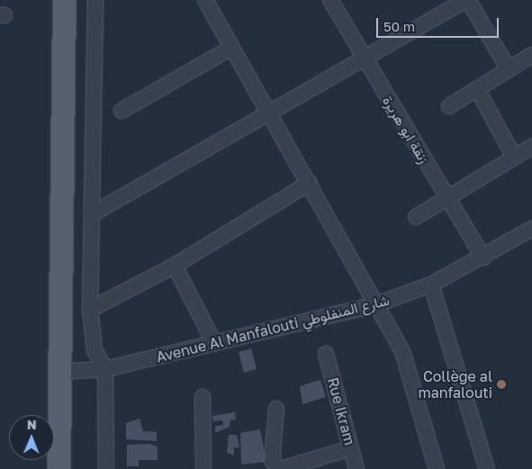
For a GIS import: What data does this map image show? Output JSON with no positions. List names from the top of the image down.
{
  "streets": {
    "street": ["زنقة ابو هريرة", "Avenue Al Manfalouti شارع المنفلوطي", "Rue Ikram"]
  },
  "crossings": [
    ["زنقة ابو هريرة", "Avenue Al Manfalouti شارع المنفلوطي"]
  ],
  "places": ["Collège al manfalouti"],
  "scale_bar": "50 m",
  "north": "top"
}
